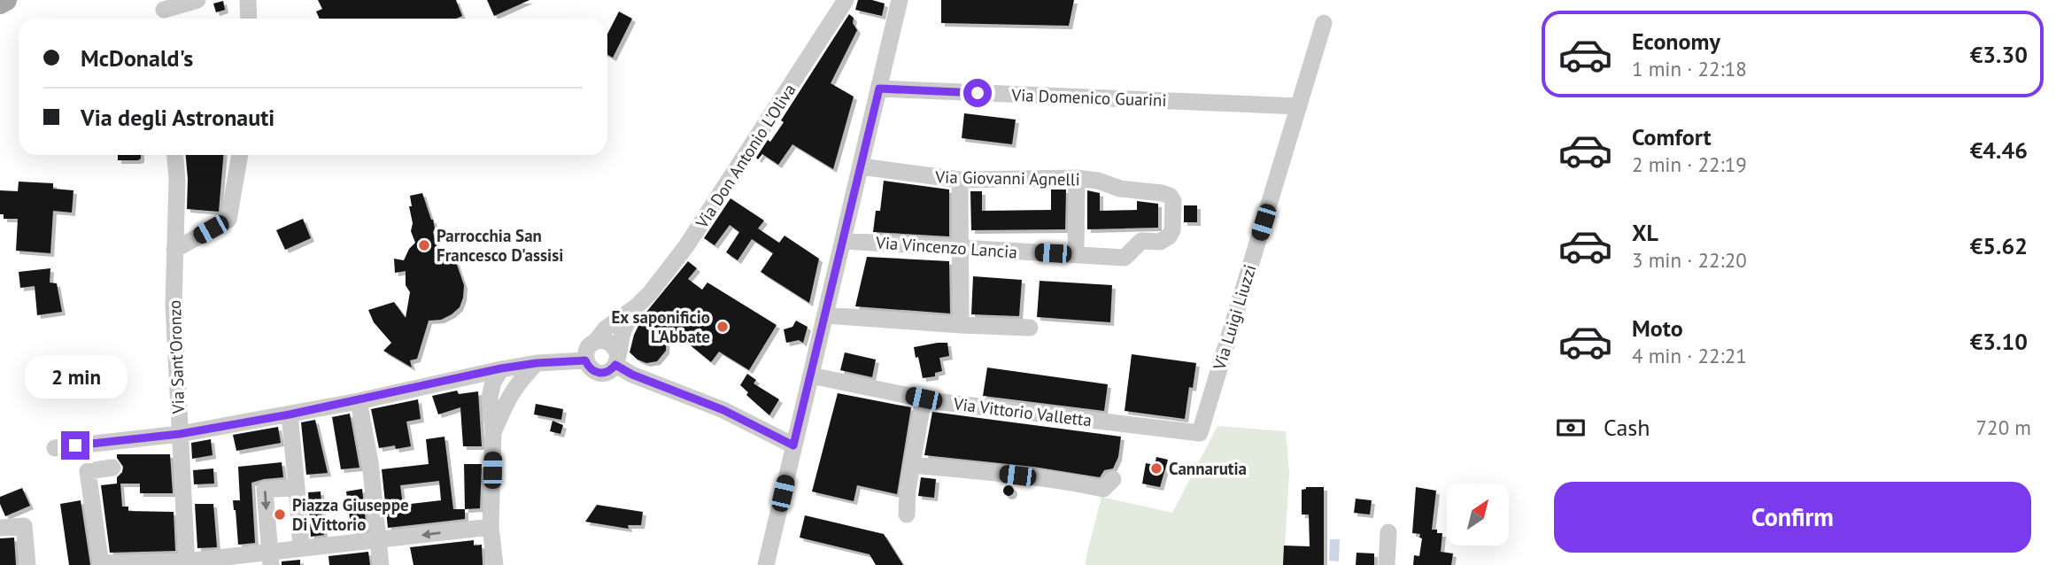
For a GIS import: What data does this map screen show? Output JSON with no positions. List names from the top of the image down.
{
  "streets": {
    "street": [
      "Via Domenico Guarini",
      "Via Don Antonio L'Oliva",
      "Via Giovanni Agnelli",
      "Via Vincenzo Lancia",
      "Via Luigi Liuzzi",
      "Via Sant'Oronzo",
      "Via Vittorio Valletta"
    ]
  },
  "crossings": [
    ["Via Domenico Guarini", "Via Luigi Liuzzi"],
    ["Via Giovanni Agnelli", "Via Vincenzo Lancia"],
    ["Via Luigi Liuzzi", "Via Vittorio Valletta"]
  ],
  "places": [
    "Parrocchia San Francesco D'assisi",
    "Ex saponificio L'Abbate",
    "Cannarutia",
    "Piazza Giuseppe Di Vittorio"
  ],
  "north": "top right",
  "page": {
    "list": [
      {
        "name": "Economy",
        "note": "1 min · 22:18",
        "value": "€3.30"
      },
      {
        "name": "Comfort",
        "note": "2 min · 22:19",
        "value": "€4.46"
      },
      {
        "name": "XL",
        "note": "3 min · 22:20",
        "value": "€5.62"
      },
      {
        "name": "Moto",
        "note": "4 min · 22:21",
        "value": "€3.10"
      }
    ],
    "banner": ["McDonald's", "Via degli Astronauti"],
    "bubble": "2 min",
    "pay": ["Cash", "720 m"],
    "buttons": "Confirm"
  }
}
